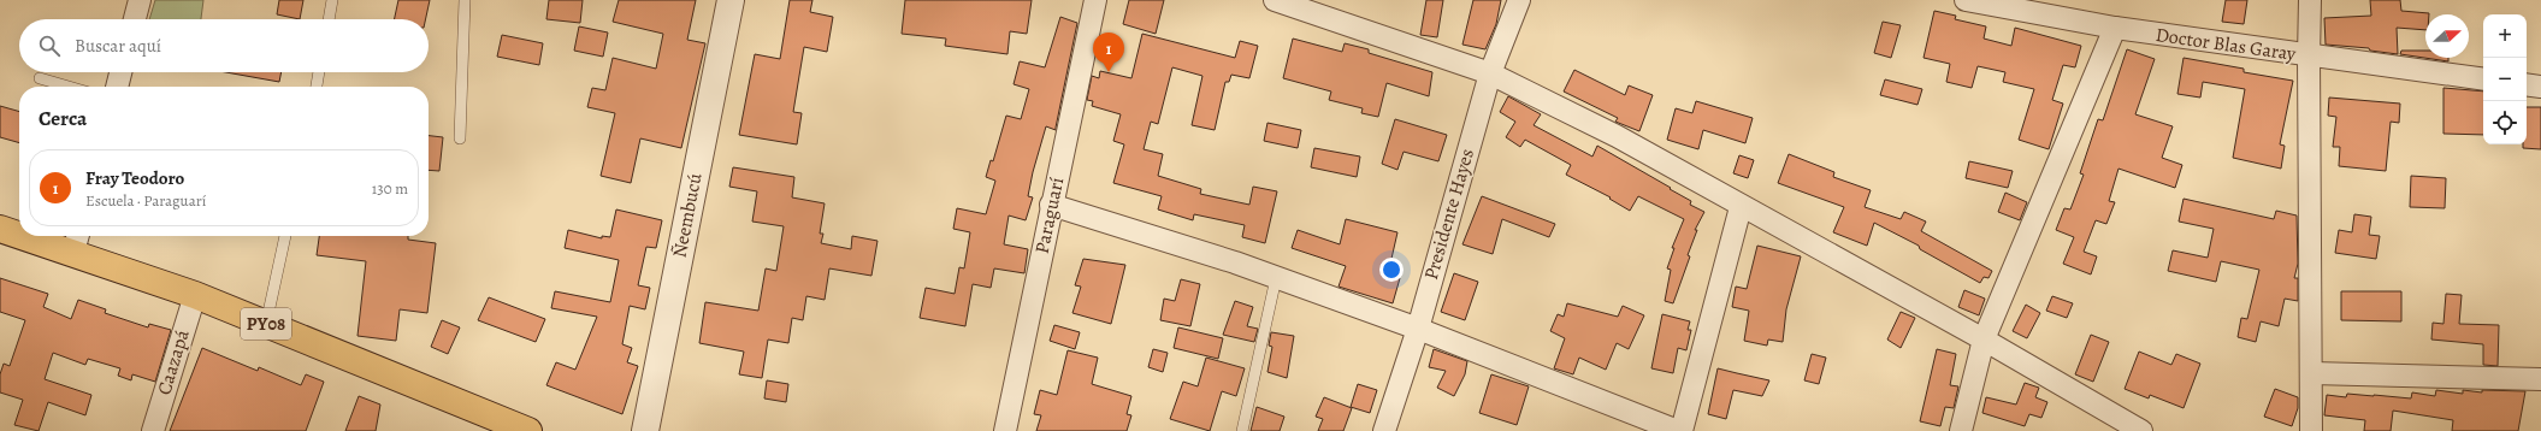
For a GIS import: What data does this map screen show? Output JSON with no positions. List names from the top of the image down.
{
  "streets": {
    "highway": ["PY08"],
    "street": [
      "Doctor Blas Garay",
      "Presidente Hayes",
      "Ñeembucú",
      "Paraguarí",
      "Caazapá"
    ]
  },
  "crossings": [
    ["PY08", "Caazapá"]
  ],
  "north": "right",
  "page": {
    "map_buttons": ["+", "−"],
    "search": "Buscar aquí",
    "pins": "1",
    "heading": "Cerca",
    "list": [
      {
        "mark": "1",
        "name": "Fray Teodoro",
        "note": "Escuela · Paraguarí",
        "value": "130 m"
      }
    ]
  }
}
